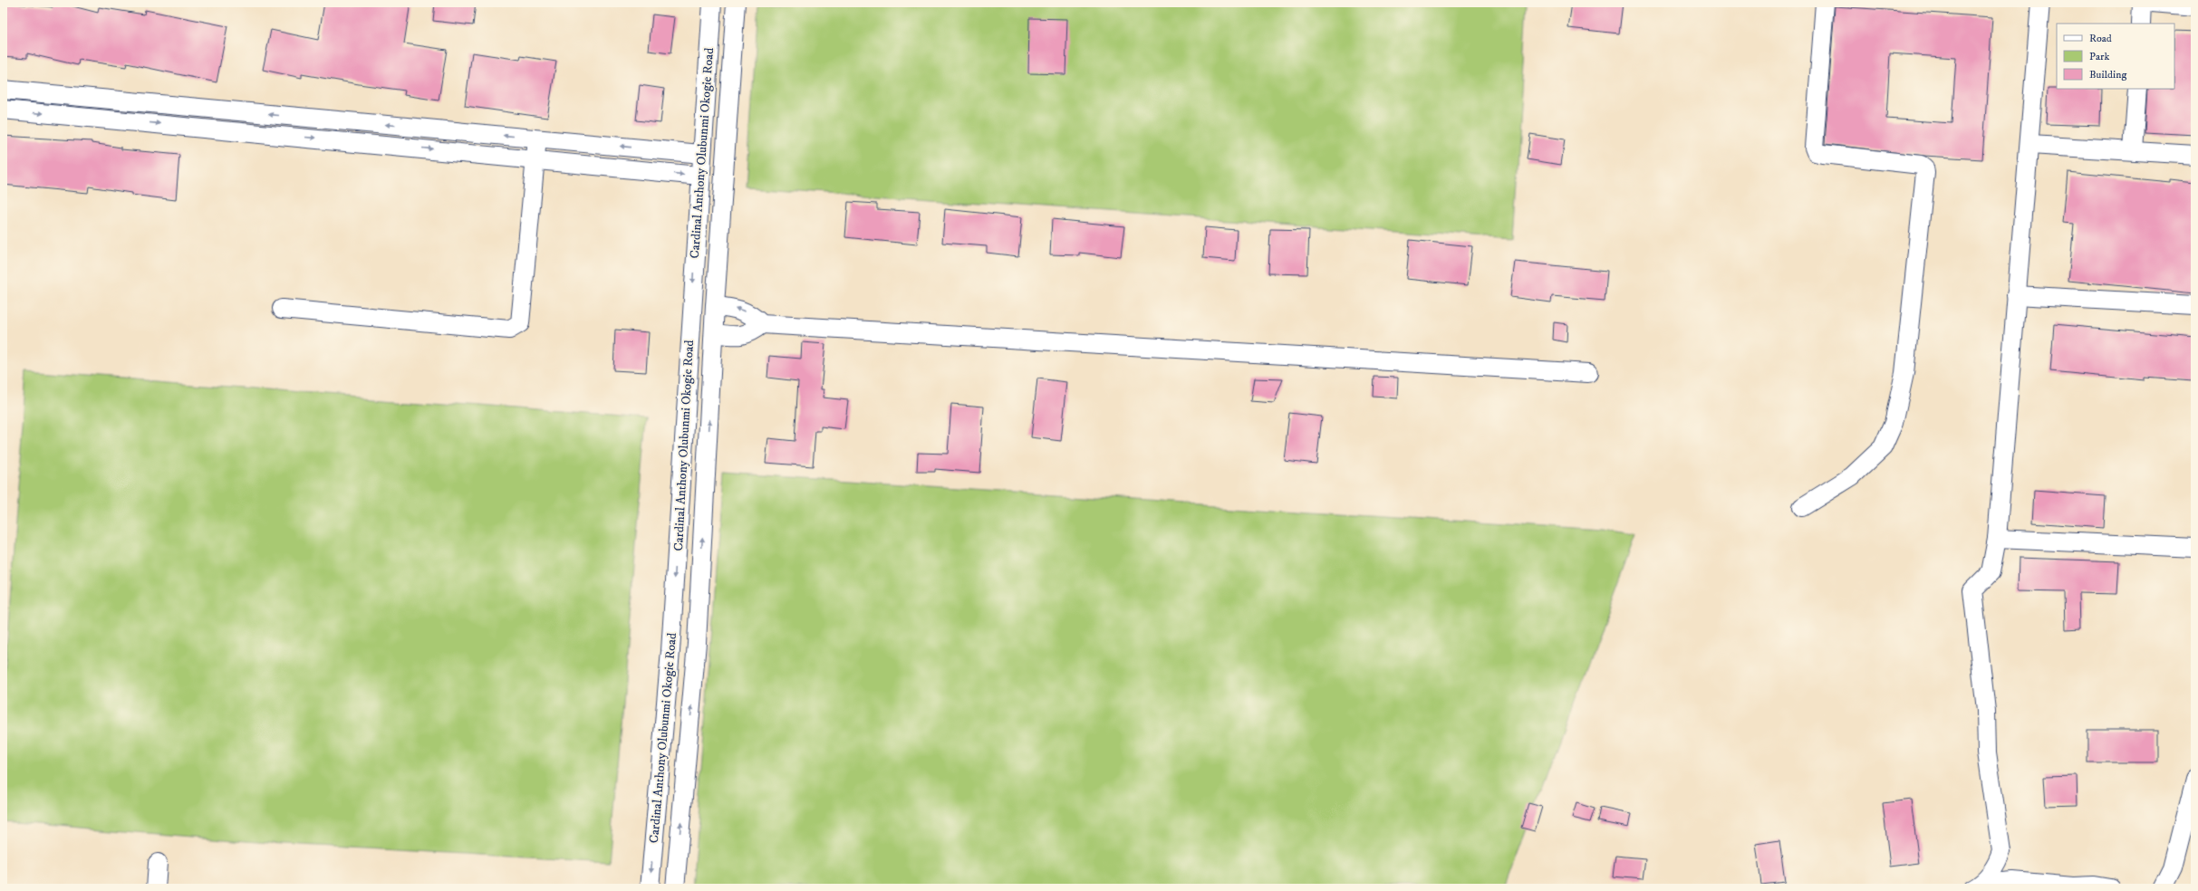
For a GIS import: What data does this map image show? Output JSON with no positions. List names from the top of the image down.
{
  "streets": {
    "street": ["Cardinal Anthony Olubunmi Okogie Road"]
  },
  "legend": ["Road", "Park", "Building"]
}
